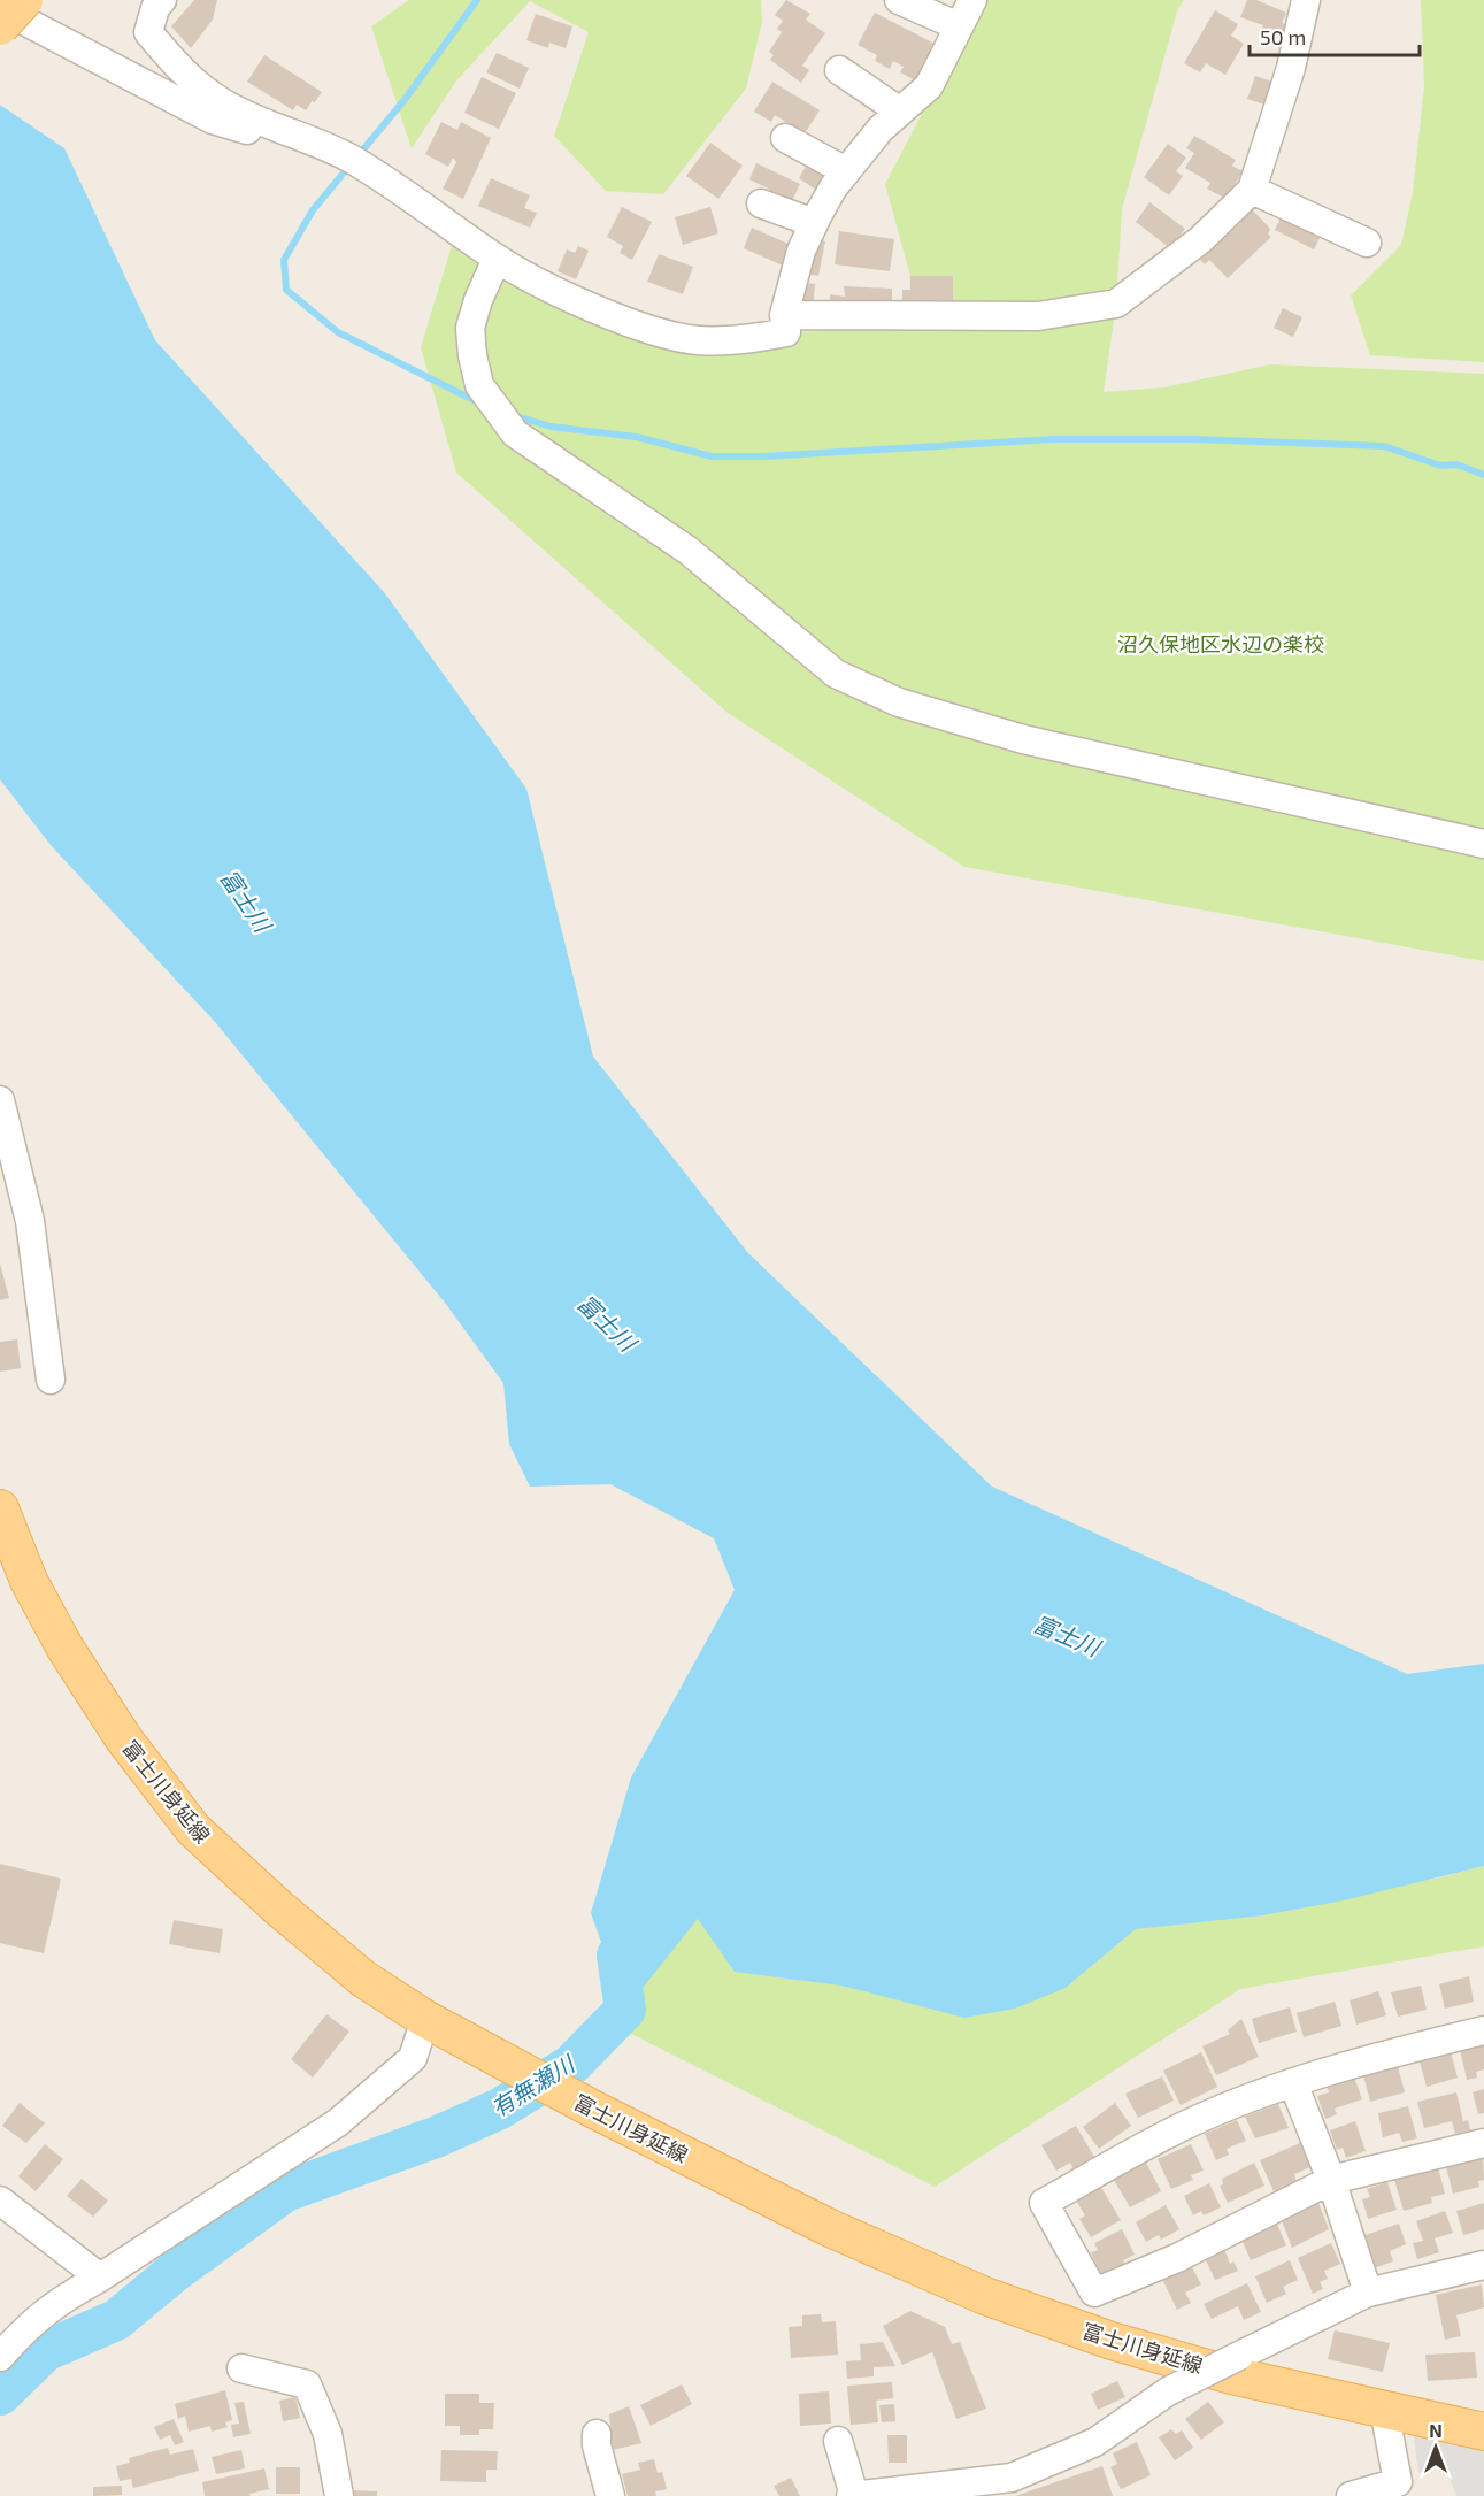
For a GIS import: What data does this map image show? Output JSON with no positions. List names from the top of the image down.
{
  "streets": {
    "main road": ["富士川身延線"]
  },
  "water": ["富士川", "有無瀬川"],
  "parks": ["沼久保地区水辺の楽校"],
  "scale_bar": "50 m",
  "north": "top"
}
